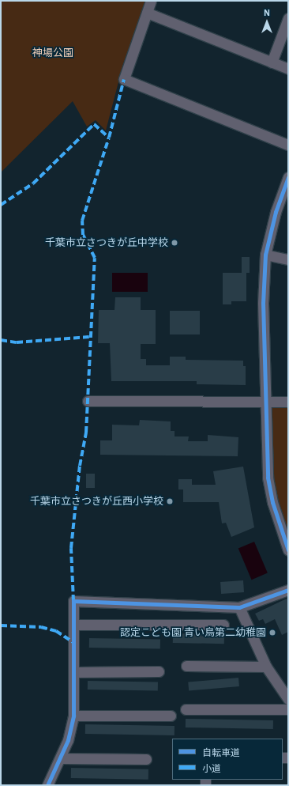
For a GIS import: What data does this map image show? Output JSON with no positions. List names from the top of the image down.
{
  "parks": ["神場公園"],
  "places": ["千葉市立さつきが丘中学校", "千葉市立さつきが丘西小学校", "認定こども園 青い鳥第二幼稚園"],
  "legend": ["自転車道", "小道"],
  "north": "top"
}
